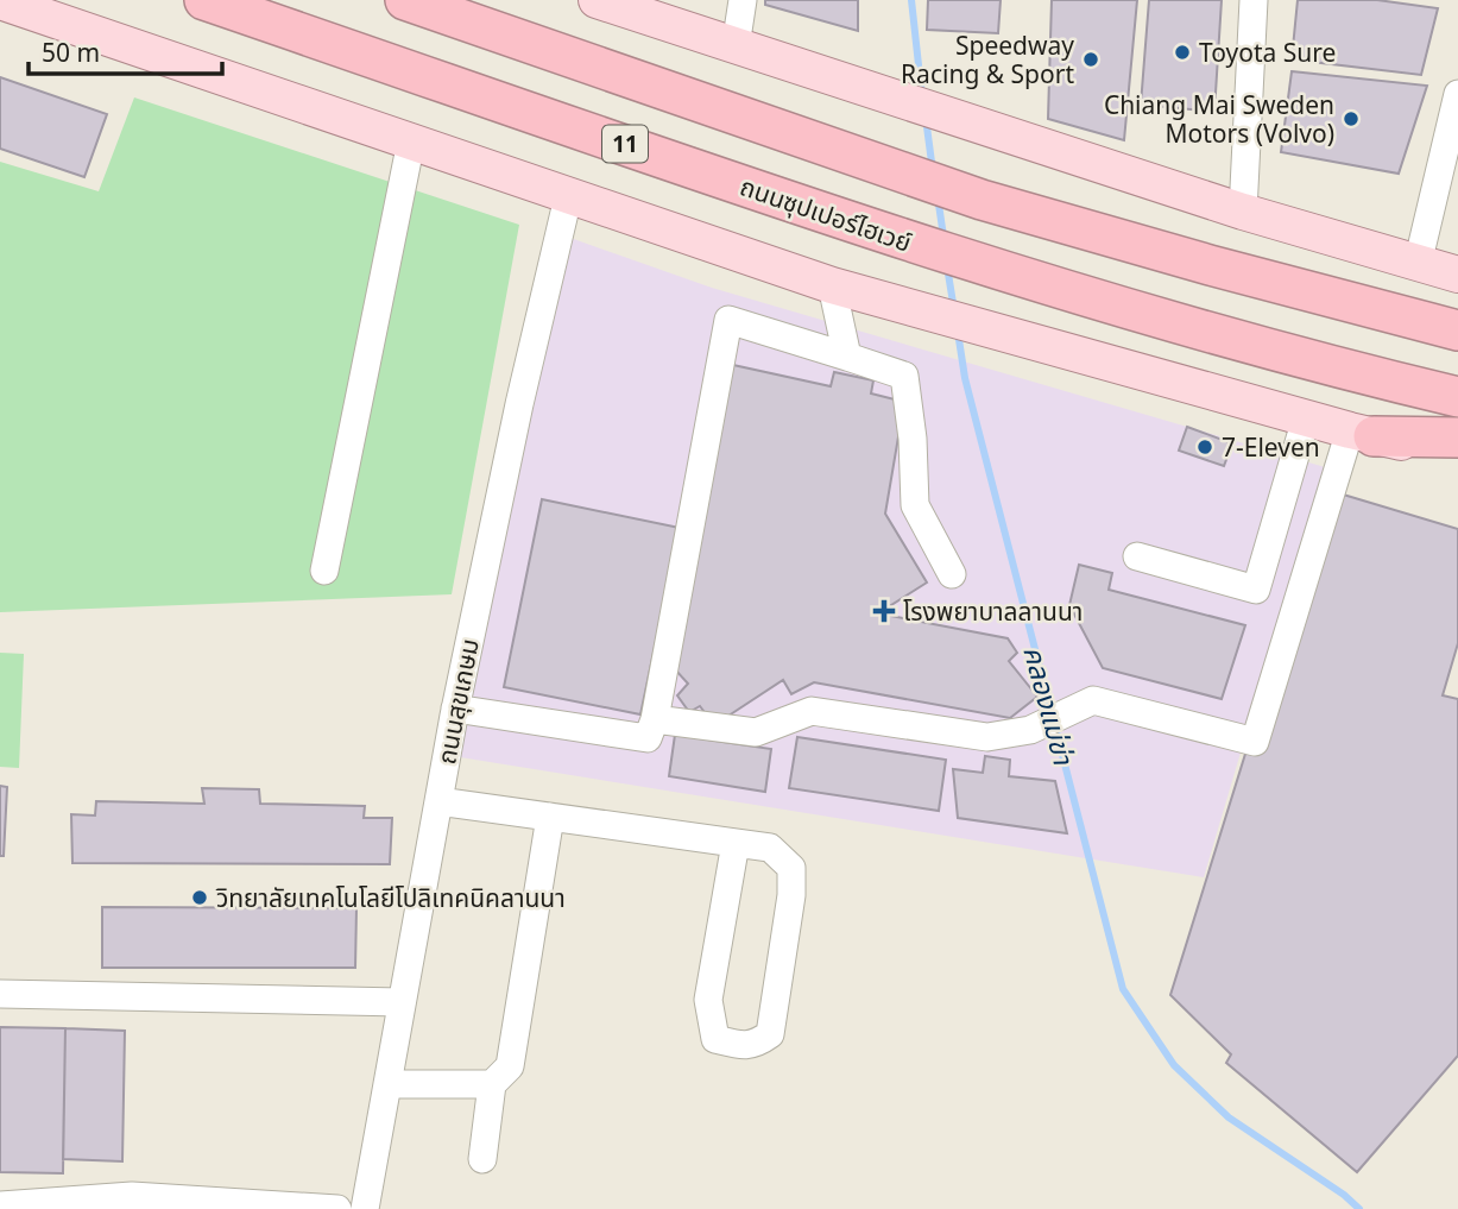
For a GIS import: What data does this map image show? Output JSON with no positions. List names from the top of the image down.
{
  "streets": {
    "highway": ["11", "ถนนซุปเปอร์ไฮเวย์"],
    "street": ["ถนนสุขเกษม"]
  },
  "water": ["คลองแม่ข่า"],
  "places": {
    "other": [
      "Toyota Sure",
      "Speedway Racing & Sport",
      "Chiang Mai Sweden Motors (Volvo)",
      "7-Eleven",
      "วิทยาลัยเทคโนโลยีโปลิเทคนิคลานนา"
    ],
    "health": ["โรงพยาบาลลานนา"]
  },
  "scale_bar": "50 m"
}
